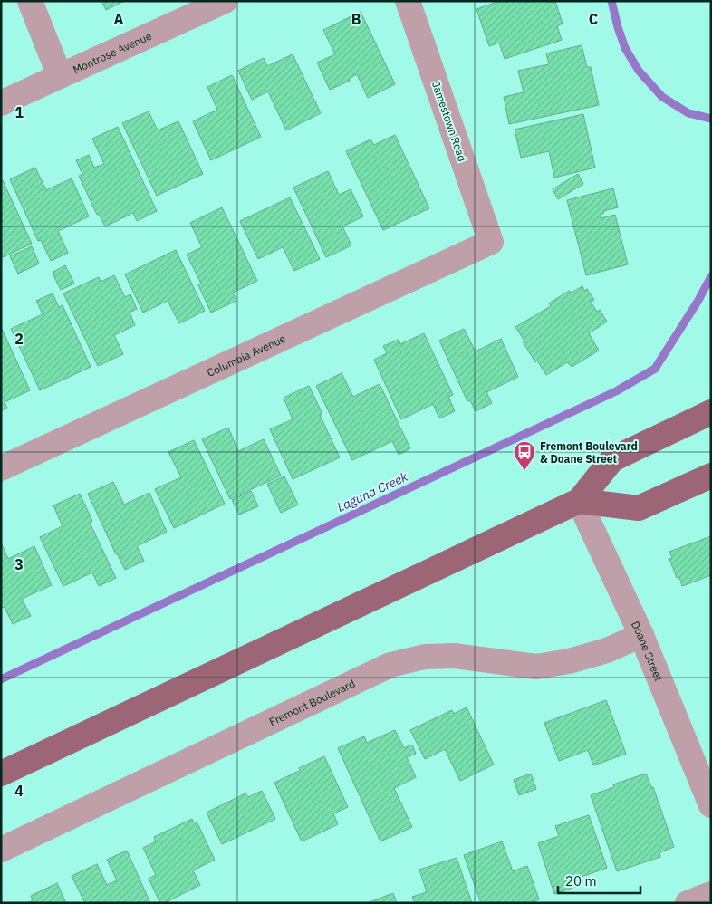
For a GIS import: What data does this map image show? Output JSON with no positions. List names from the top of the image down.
{
  "streets": {
    "street": [
      "Montrose Avenue",
      "Jamestown Road",
      "Columbia Avenue",
      "Doane Street",
      "Fremont Boulevard"
    ]
  },
  "crossings": [
    ["Jamestown Road", "Columbia Avenue"],
    ["Doane Street", "Fremont Boulevard"]
  ],
  "water": ["Laguna Creek"],
  "places": {
    "bus stop": ["Fremont Boulevard & Doane Street"]
  },
  "scale_bar": "20 m",
  "grid": {
    "columns": ["A", "B", "C"],
    "rows": [
      "1",
      "2",
      "3",
      "4"
    ]
  }
}
